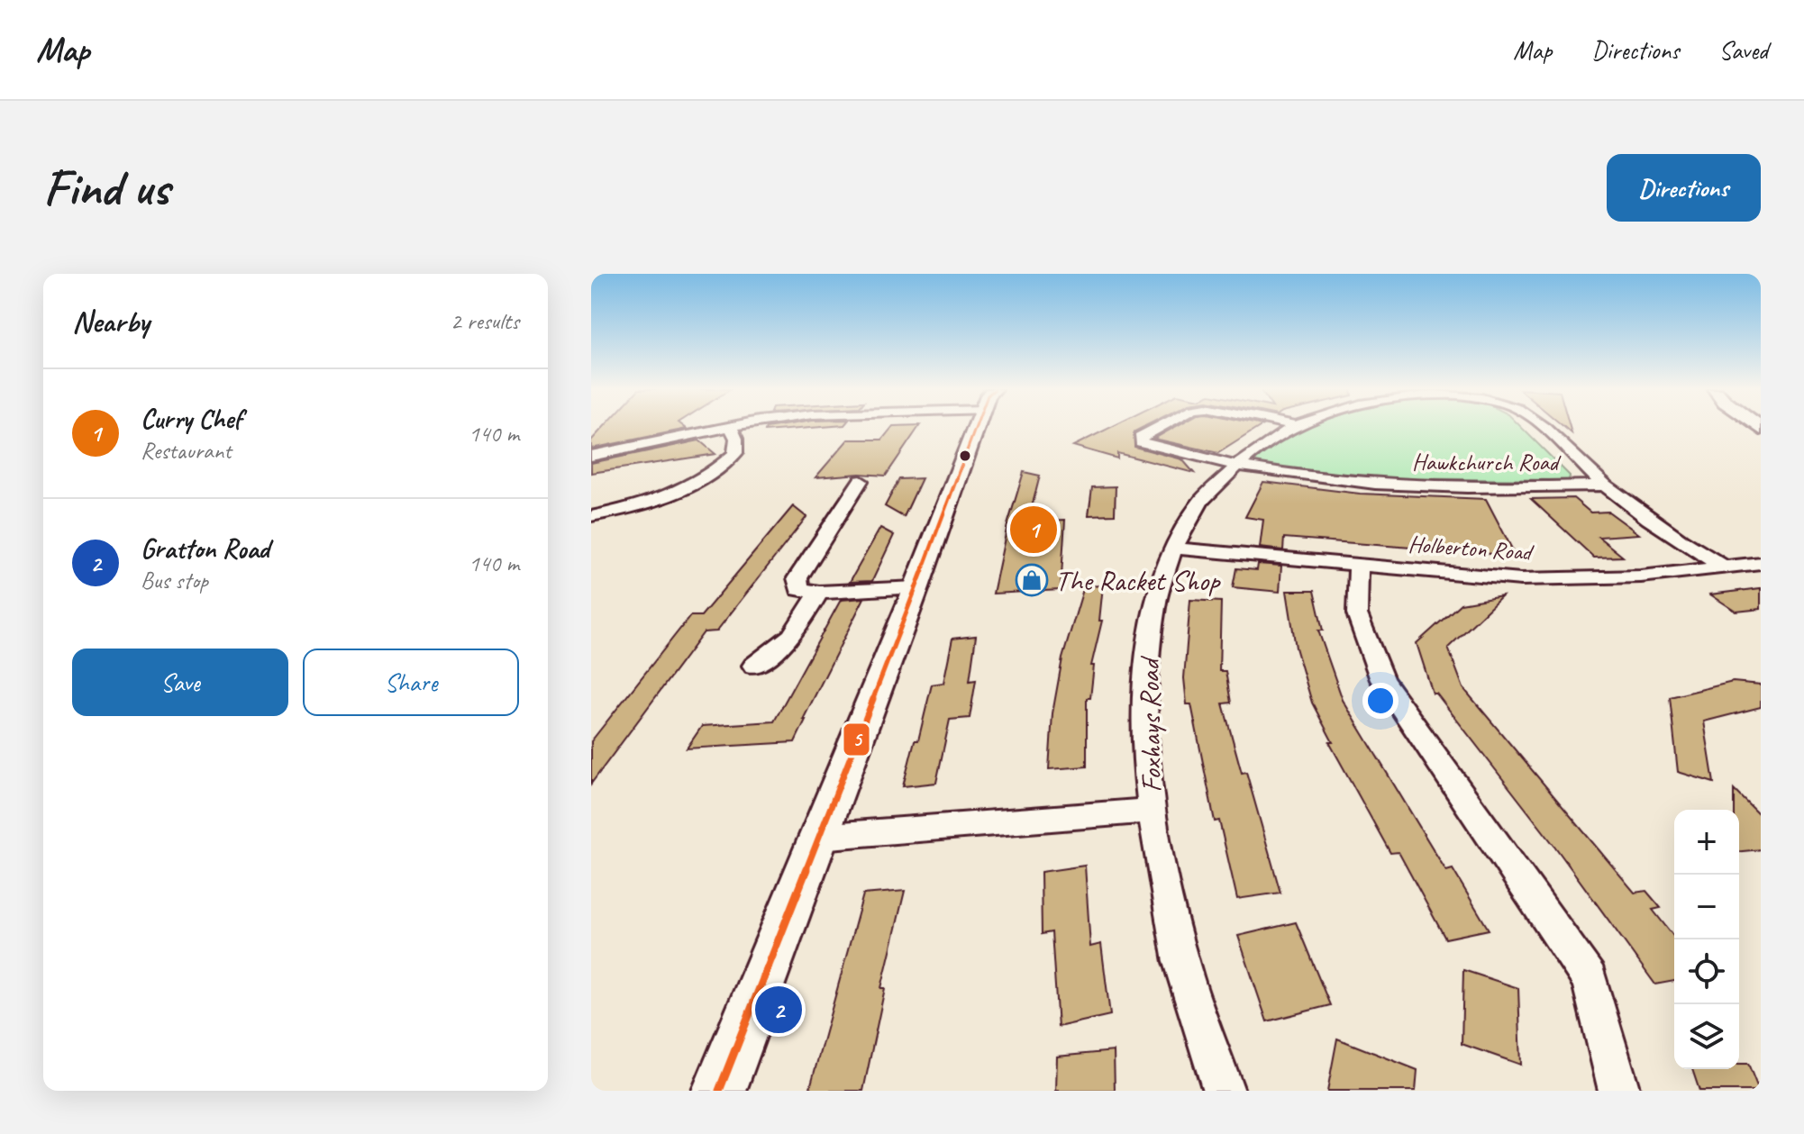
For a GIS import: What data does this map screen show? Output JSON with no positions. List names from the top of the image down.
{
  "streets": {
    "street": ["Hawkchurch Road", "Holberton Road", "Foxhays Road"]
  },
  "crossings": [
    ["Hawkchurch Road", "Foxhays Road"],
    ["Holberton Road", "Foxhays Road"]
  ],
  "places": {
    "shop": ["The Racket Shop"]
  },
  "lines": ["transit line 5"],
  "page": {
    "header": "Map",
    "nav": ["Map", "Directions", "Saved"],
    "buttons": [
      "Directions",
      ["Save", "Share"]
    ],
    "title": "Find us",
    "heading": ["Nearby", "2 results"],
    "list": [
      {
        "mark": "1",
        "name": "Curry Chef",
        "note": "Restaurant",
        "value": "140 m"
      },
      {
        "mark": "2",
        "name": "Gratton Road",
        "note": "Bus stop",
        "value": "140 m"
      }
    ],
    "pins": ["1", "2"],
    "map_buttons": ["+", "−"]
  }
}
